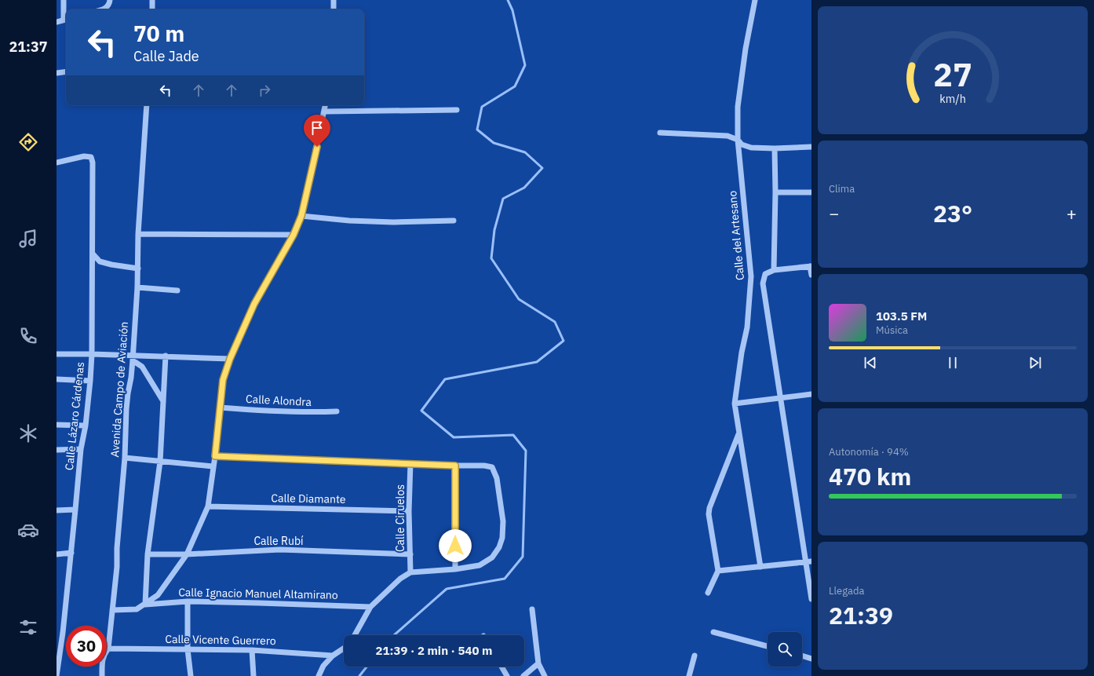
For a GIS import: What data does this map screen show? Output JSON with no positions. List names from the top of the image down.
{
  "streets": {
    "street": [
      "Calle del Artesano",
      "Avenida Campo de Aviación",
      "Calle Alondra",
      "Calle Lázaro Cárdenas",
      "Calle Diamante",
      "Calle Ciruelos",
      "Calle Rubí",
      "Calle Ignacio Manuel Altamirano",
      "Calle Vicente Guerrero"
    ]
  },
  "crossings": [
    ["Avenida Campo de Aviación", "Calle Vicente Guerrero"],
    ["Calle Diamante", "Calle Ciruelos"],
    ["Calle Ciruelos", "Calle Rubí"]
  ],
  "page": {
    "tabs": "21:37",
    "turn": ["70 m", "Calle Jade"],
    "tile": [
      "Clima",
      ["Autonomía · 94%", "470 km"],
      ["Llegada", "21:39"]
    ],
    "heat": ["−", "23°", "+"],
    "song": ["103.5 FM", "Música"],
    "limit": "30",
    "trip": "21:39 · 2 min · 540 m",
    "gauge": ["27", "km/h"]
  }
}
